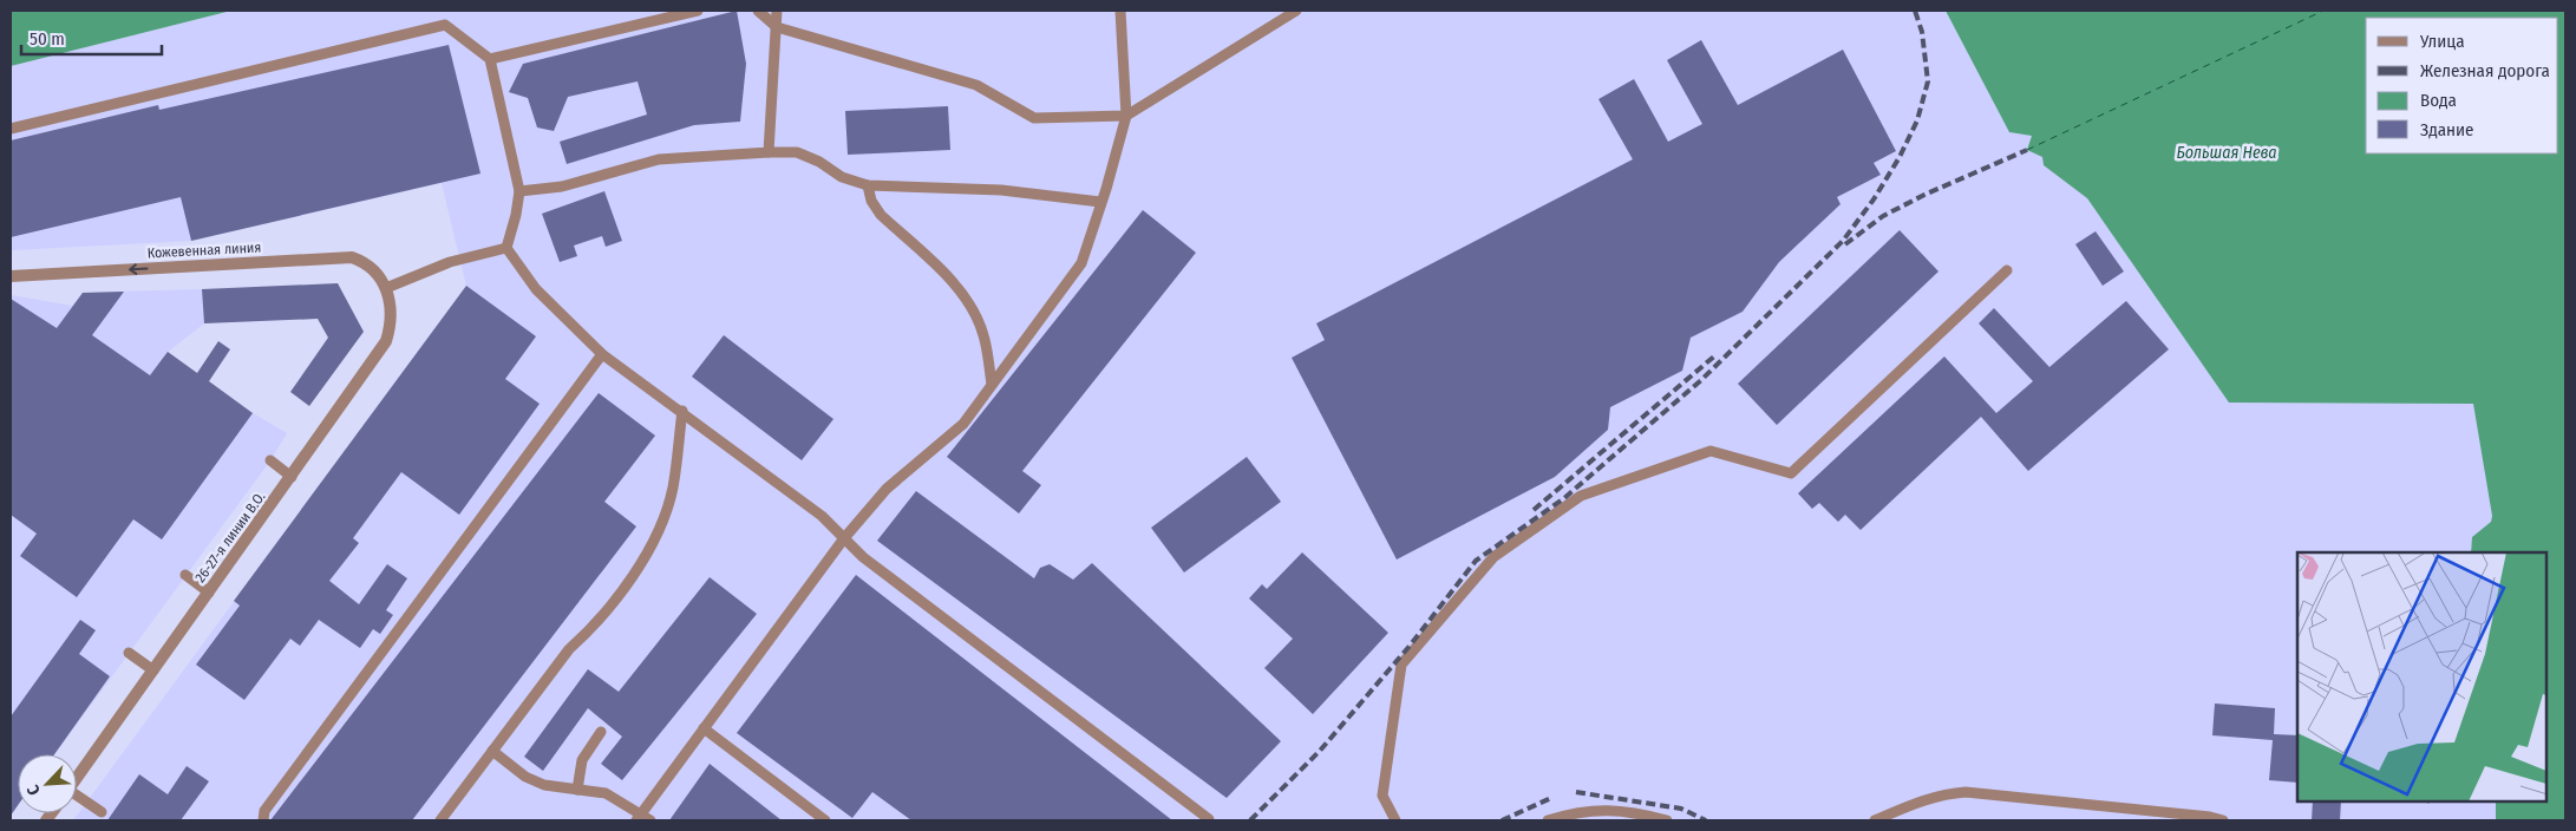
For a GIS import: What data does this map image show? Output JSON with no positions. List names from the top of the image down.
{
  "streets": {
    "street": ["Кожевенная линия", "26-27-я линии В.О."]
  },
  "crossings": [
    ["Кожевенная линия", "26-27-я линии В.О."]
  ],
  "one_way": ["Кожевенная линия"],
  "water": ["Большая Нева"],
  "legend": [
    "Улица",
    "Железная дорога",
    "Вода",
    "Здание"
  ],
  "scale_bar": "50 m",
  "north": "bottom left"
}
